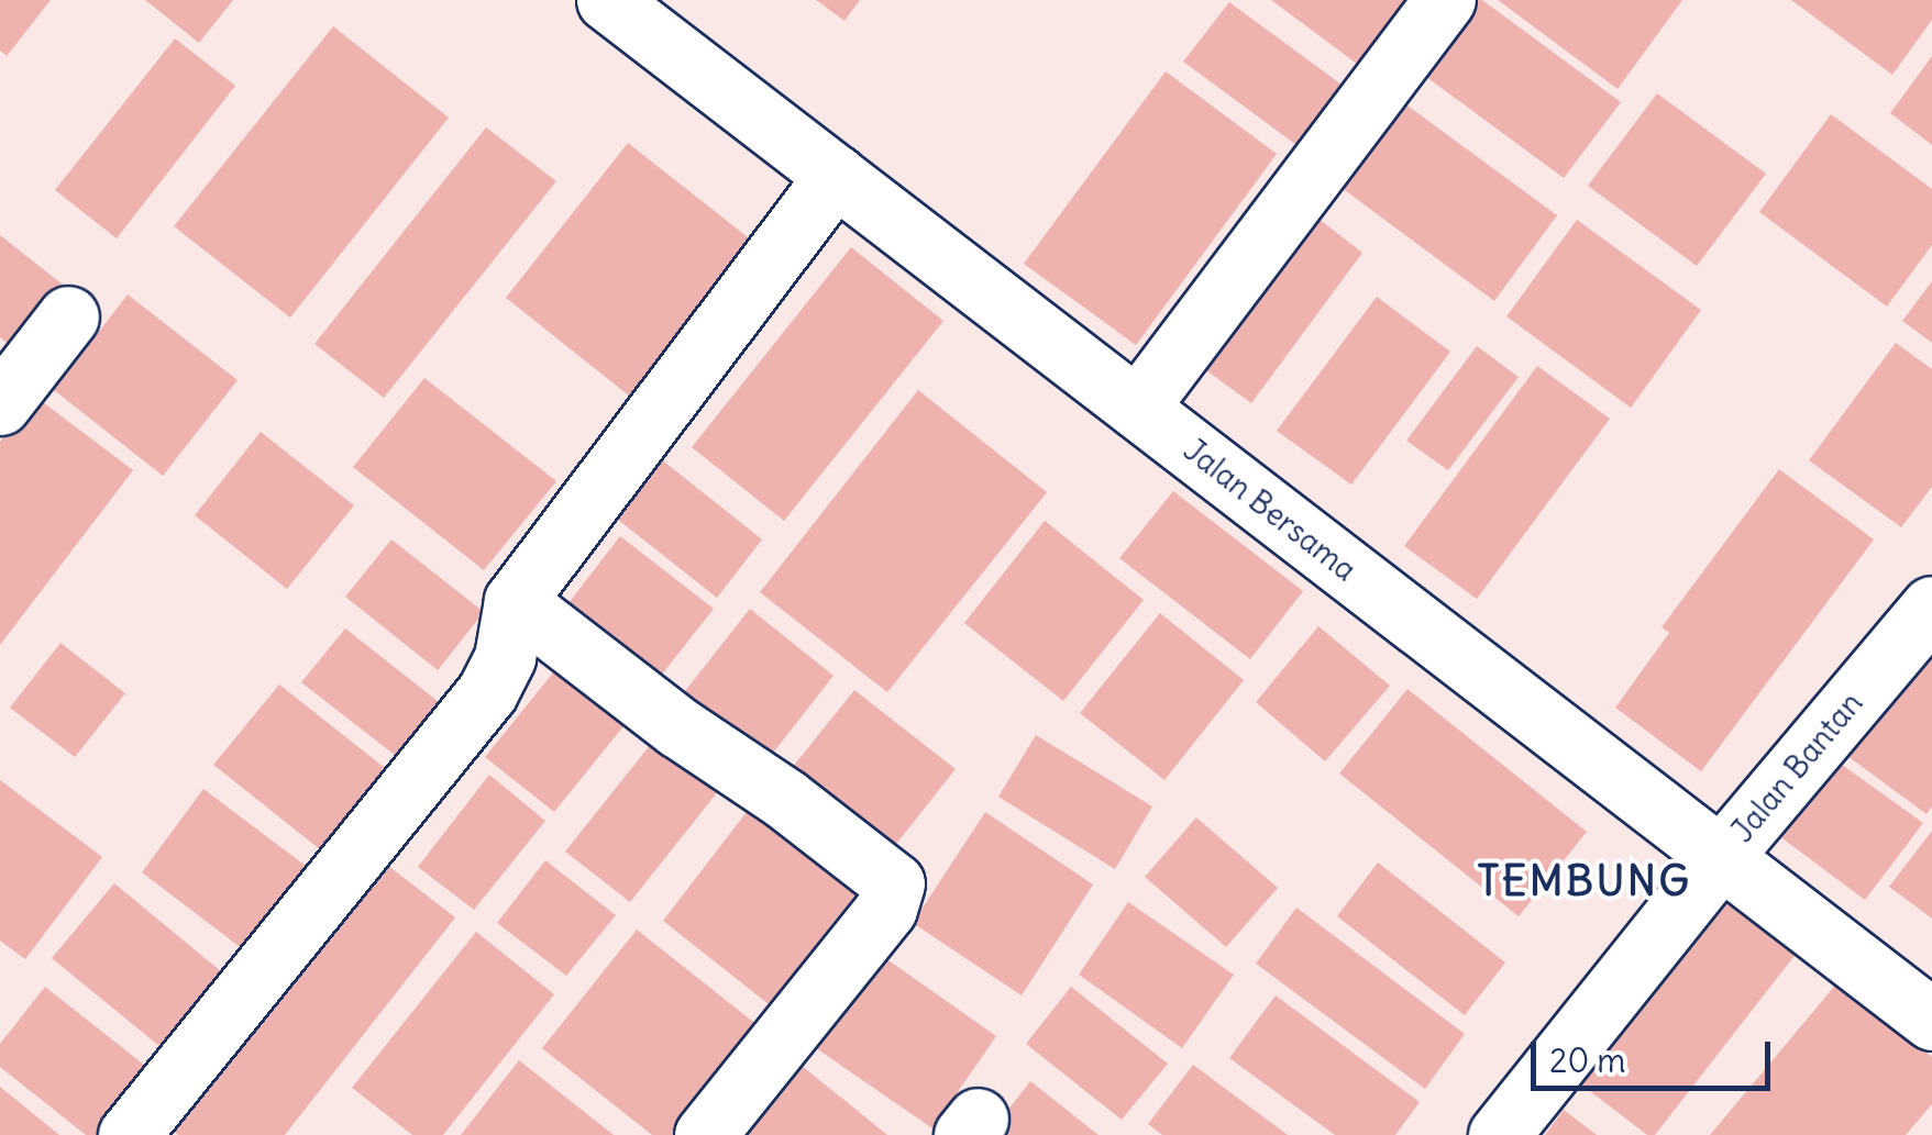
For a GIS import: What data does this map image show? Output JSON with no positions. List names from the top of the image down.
{
  "streets": {
    "street": ["Jalan Bersama", "Jalan Bantan"]
  },
  "crossings": [
    ["Jalan Bersama", "Jalan Bantan"]
  ],
  "districts": ["TEMBUNG"],
  "scale_bar": "20 m"
}
